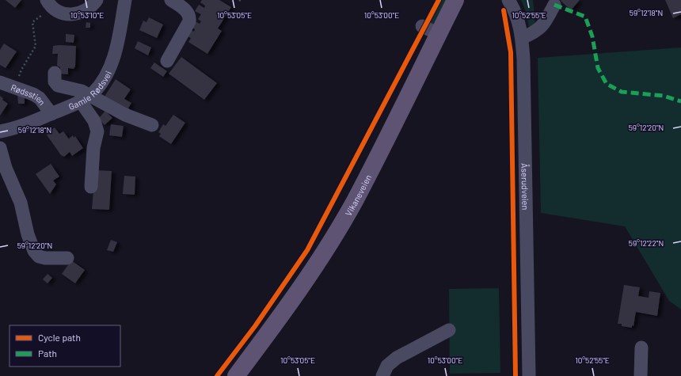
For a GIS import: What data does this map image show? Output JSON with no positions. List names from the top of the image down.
{
  "streets": {
    "main road": ["Vikaneveien"],
    "street": ["Gamle Rødsvei", "Rødsstien", "Åserudveien"]
  },
  "crossings": [
    ["Gamle Rødsvei", "Rødsstien"]
  ],
  "legend": ["Cycle path", "Path"],
  "coordinates": [
    "59°12'18\"N",
    "10°53'10\"E",
    "10°53'05\"E",
    "10°53'00\"E",
    "10°52'55\"E",
    "59°12'20\"N",
    "59°12'22\"N"
  ]
}
